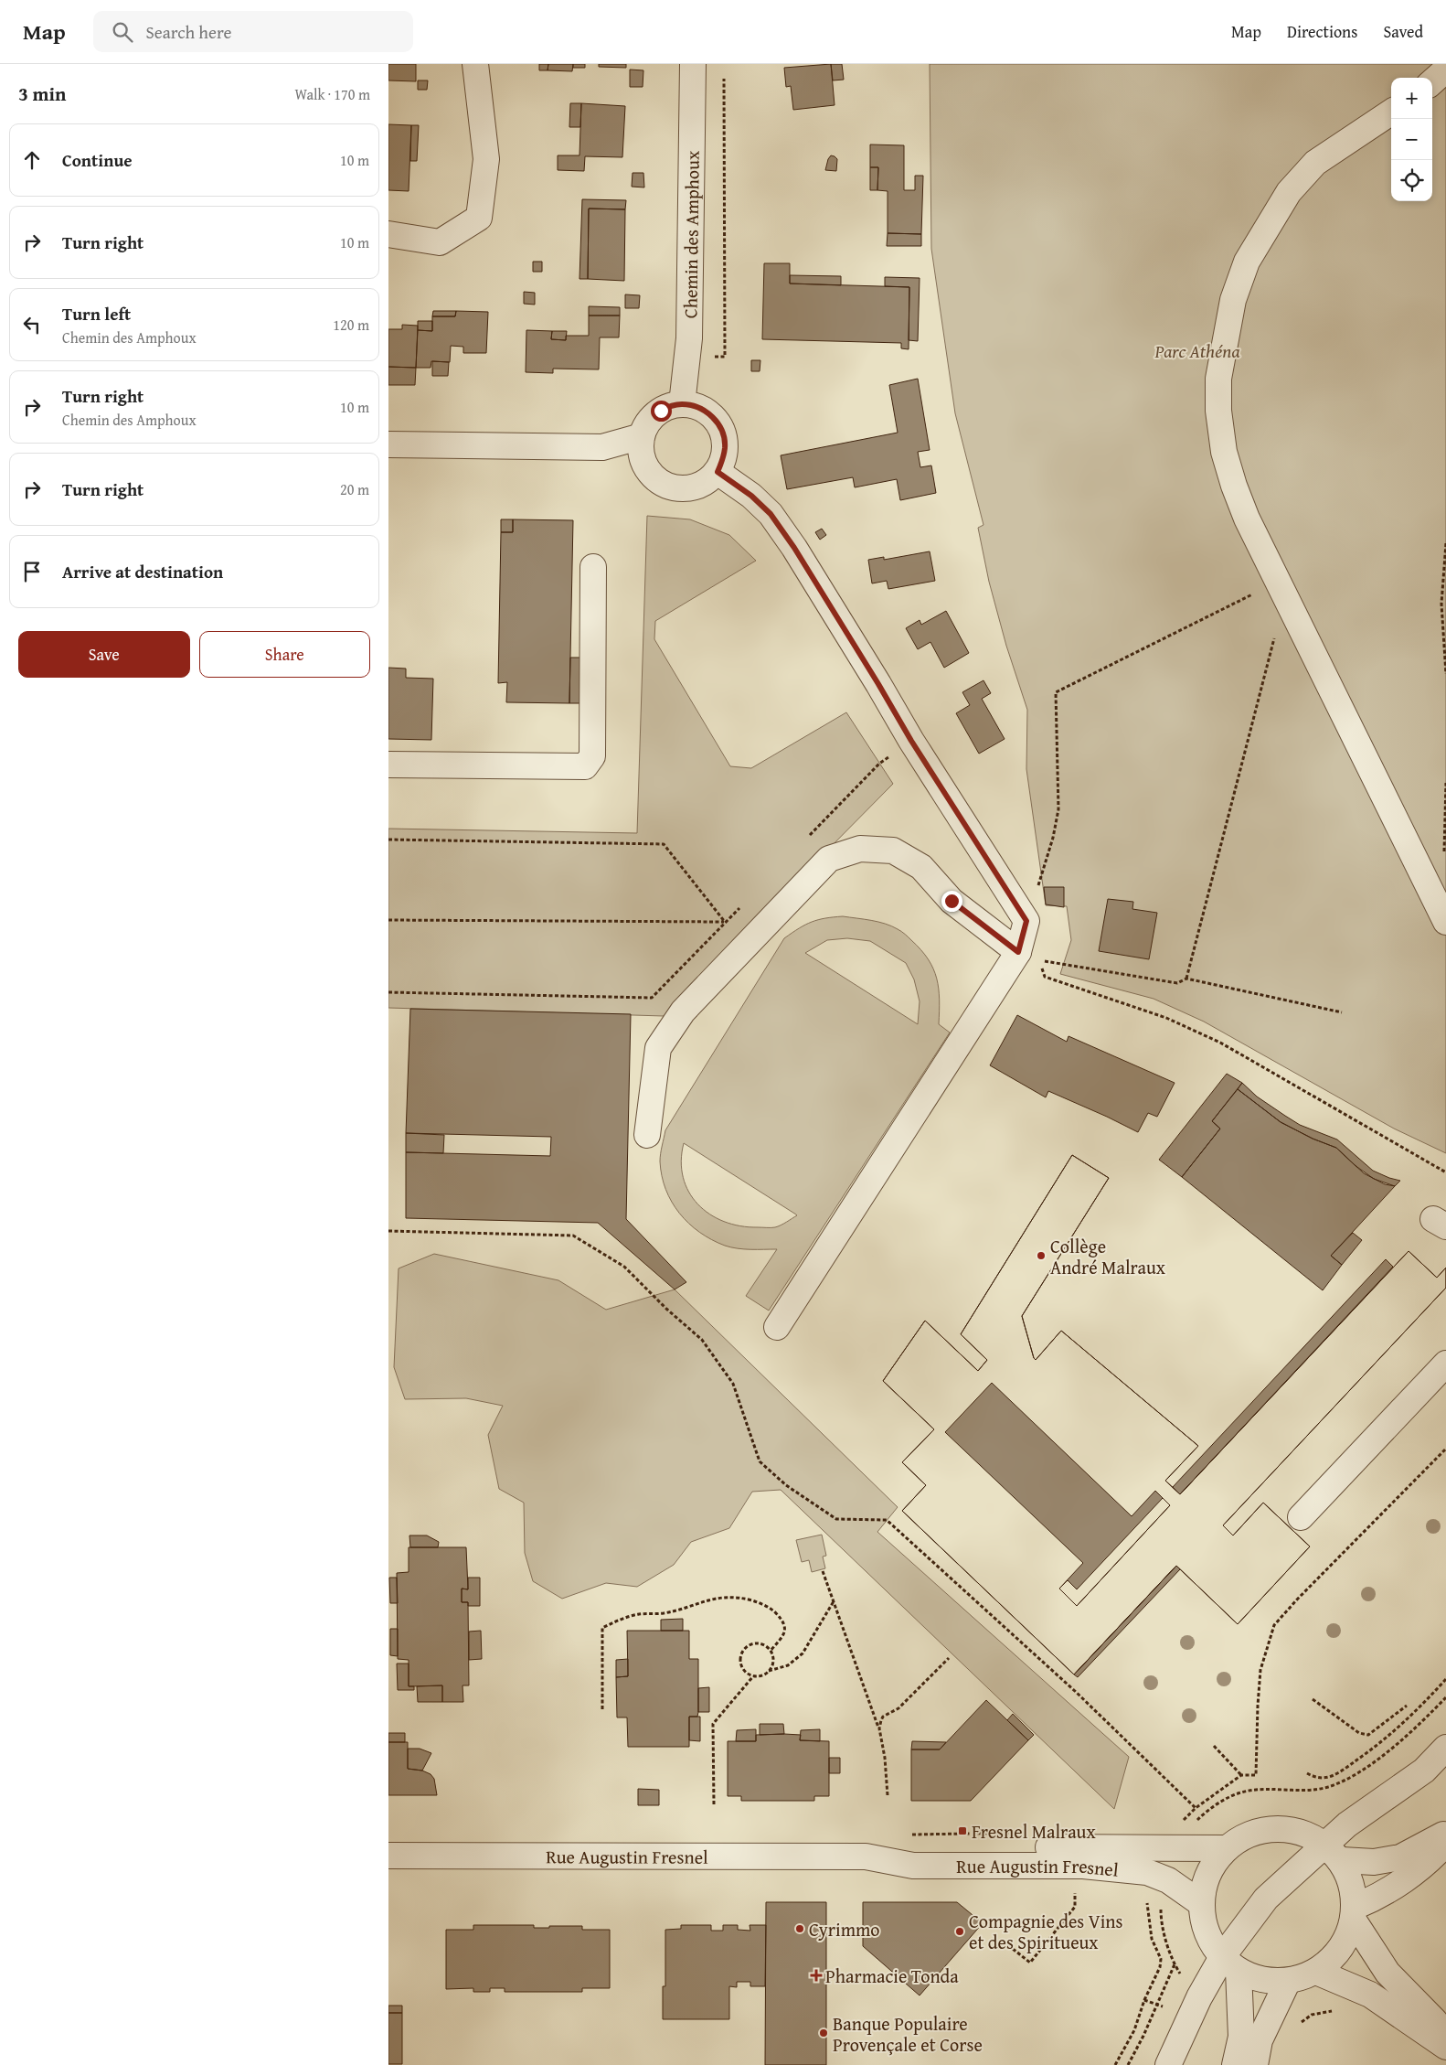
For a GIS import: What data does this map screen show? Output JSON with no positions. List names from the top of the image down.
{
  "streets": {
    "street": ["Chemin des Amphoux", "Rue Augustin Fresnel"]
  },
  "parks": ["Parc Athéna"],
  "places": {
    "other": [
      "Collège André Malraux",
      "Cyrimmo",
      "Compagnie des Vins et des Spiritueux",
      "Banque Populaire Provençale et Corse"
    ],
    "transit": ["Fresnel Malraux"],
    "health": ["Pharmacie Tonda"]
  },
  "page": {
    "header": "Map",
    "search": "Search here",
    "nav": ["Map", "Directions", "Saved"],
    "heading": ["3 min", "Walk · 170 m"],
    "map_buttons": ["+", "−"],
    "list": [
      ["Continue", "10 m"],
      ["Turn right", "10 m"],
      ["Turn left", "Chemin des Amphoux", "120 m"],
      ["Turn right", "Chemin des Amphoux", "10 m"],
      ["Turn right", "20 m"],
      "Arrive at destination"
    ],
    "buttons": ["Save", "Share"]
  }
}
